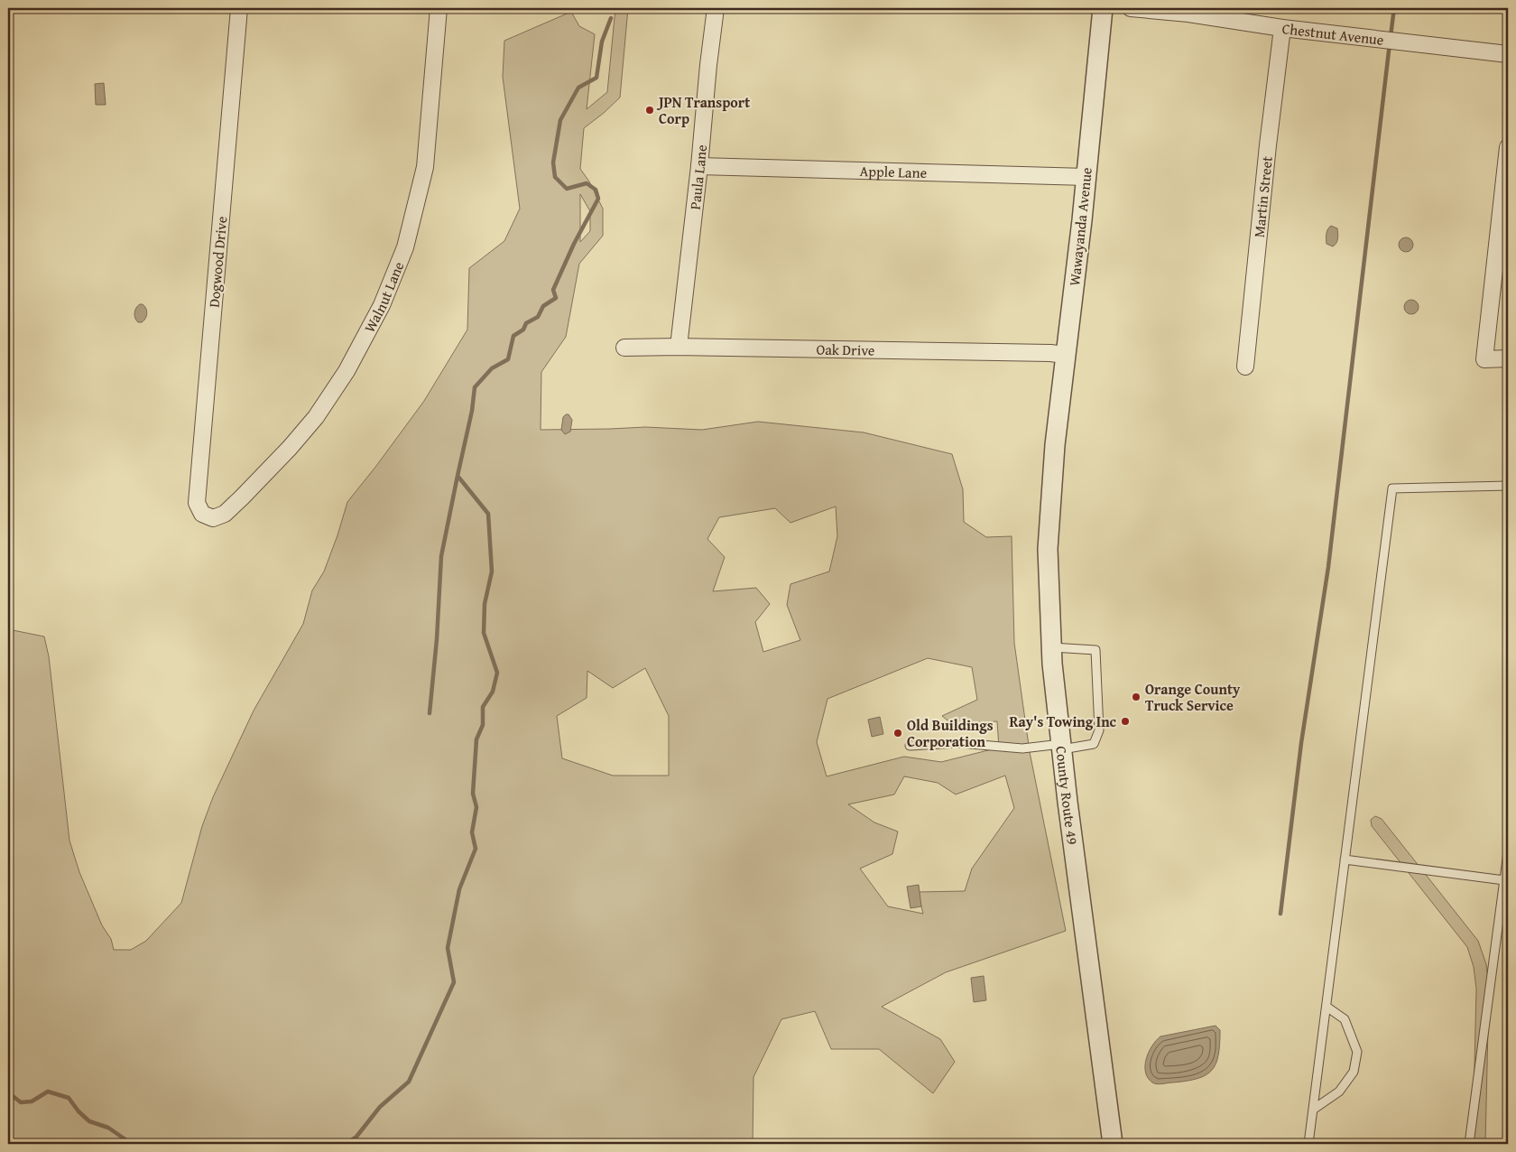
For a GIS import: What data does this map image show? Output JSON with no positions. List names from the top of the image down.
{
  "streets": {
    "street": [
      "Chestnut Avenue",
      "Apple Lane",
      "Paula Lane",
      "Martin Street",
      "Wawayanda Avenue",
      "Dogwood Drive",
      "Walnut Lane",
      "Oak Drive",
      "County Route 49"
    ]
  },
  "crossings": [
    ["Chestnut Avenue", "Martin Street"],
    ["Apple Lane", "Paula Lane"],
    ["Apple Lane", "Wawayanda Avenue"],
    ["Paula Lane", "Oak Drive"],
    ["Wawayanda Avenue", "Oak Drive"],
    ["Wawayanda Avenue", "County Route 49"],
    ["Dogwood Drive", "Walnut Lane"]
  ],
  "places": [
    "JPN Transport Corp",
    "Orange County Truck Service",
    "Ray's Towing Inc",
    "Old Buildings Corporation"
  ]
}
